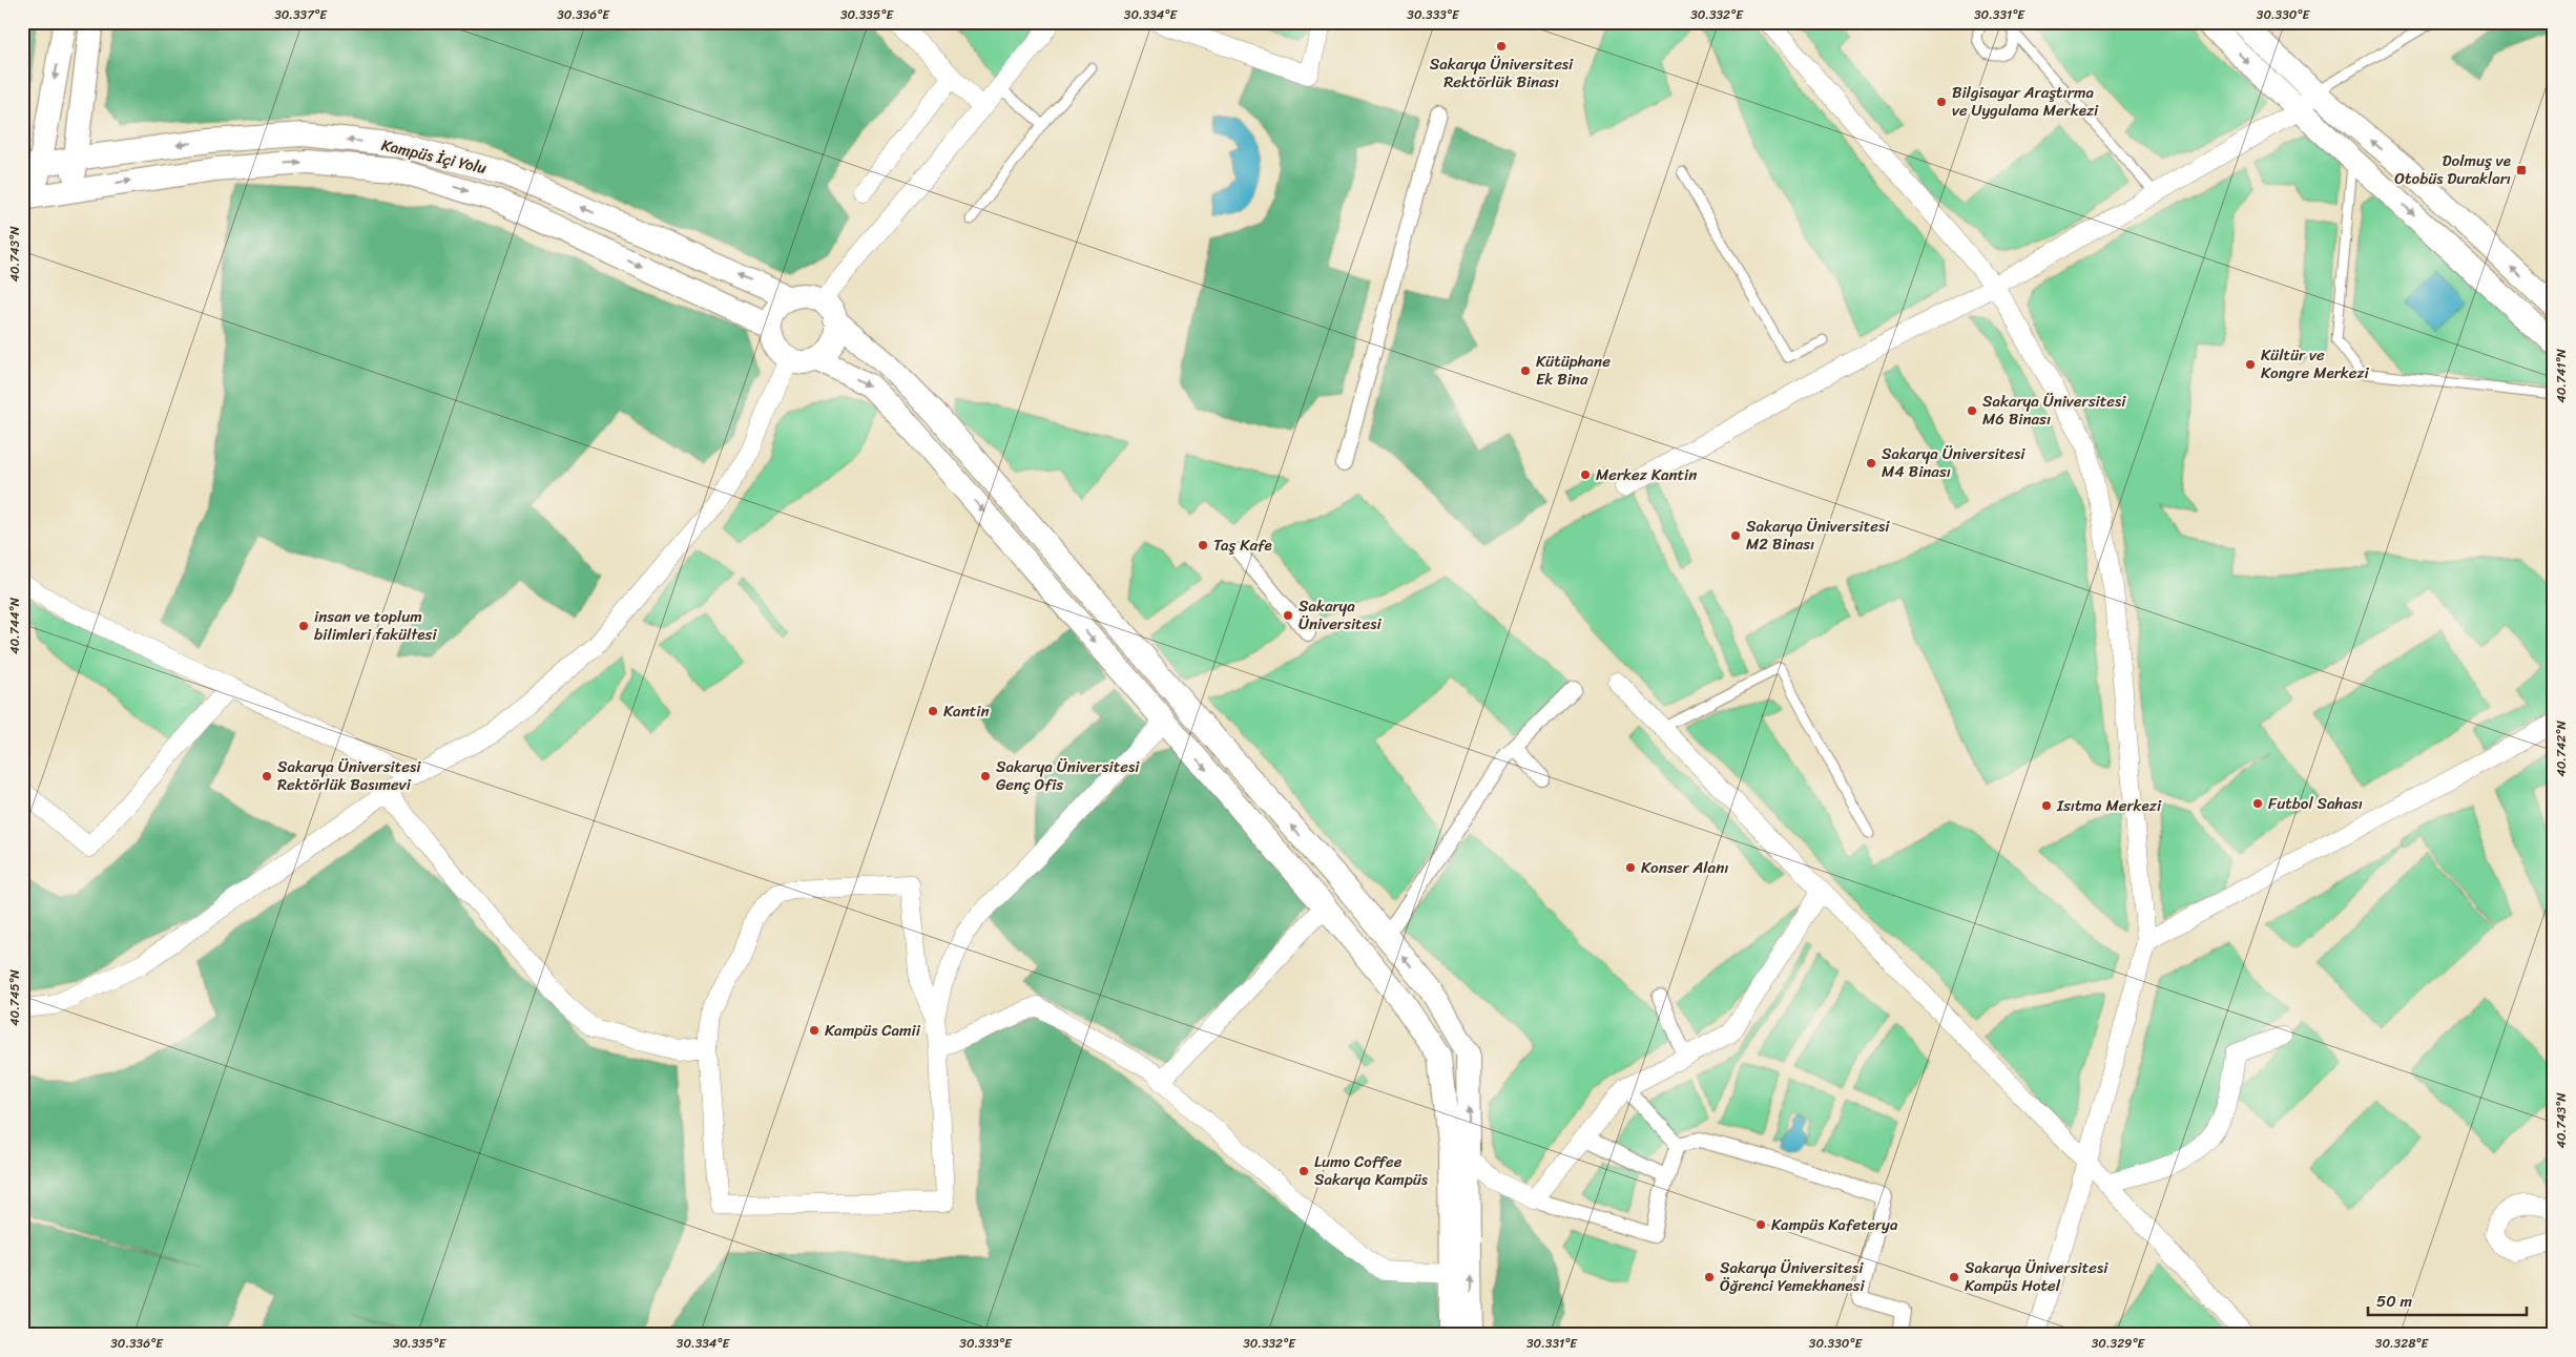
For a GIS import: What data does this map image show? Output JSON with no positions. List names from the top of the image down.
{
  "streets": {
    "street": ["Kampüs İçi Yolu"]
  },
  "places": {
    "other": [
      "Sakarya Üniversitesi Rektörlük Binası",
      "Bilgisayar Araştırma ve Uygulama Merkezi",
      "Kültür ve Kongre Merkezi",
      "Kütüphane Ek Bina",
      "Sakarya Üniversitesi M6 Binası",
      "Sakarya Üniversitesi M4 Binası",
      "Merkez Kantin",
      "Sakarya Üniversitesi M2 Binası",
      "Taş Kafe",
      "Sakarya Üniversitesi",
      "insan ve toplum bilimleri fakültesi",
      "Kantin",
      "Sakarya Üniversitesi Rektörlük Basımevi",
      "Sakarya Üniversitesi Genç Ofis",
      "Futbol Sahası",
      "Isıtma Merkezi",
      "Konser Alanı",
      "Kampüs Camii",
      "Lumo Coffee Sakarya Kampüs",
      "Kampüs Kafeterya",
      "Sakarya Üniversitesi Öğrenci Yemekhanesi",
      "Sakarya Üniversitesi Kampüs Hotel"
    ],
    "transit": ["Dolmuş ve Otobüs Durakları"]
  },
  "scale_bar": "50 m",
  "coordinates": [
    "30.337°E",
    "30.336°E",
    "30.335°E",
    "30.334°E",
    "30.333°E",
    "30.332°E",
    "30.331°E",
    "30.330°E",
    "40.743°N",
    "40.741°N",
    "40.744°N",
    "40.742°N",
    "40.745°N",
    "30.329°E",
    "30.328°E"
  ]
}
